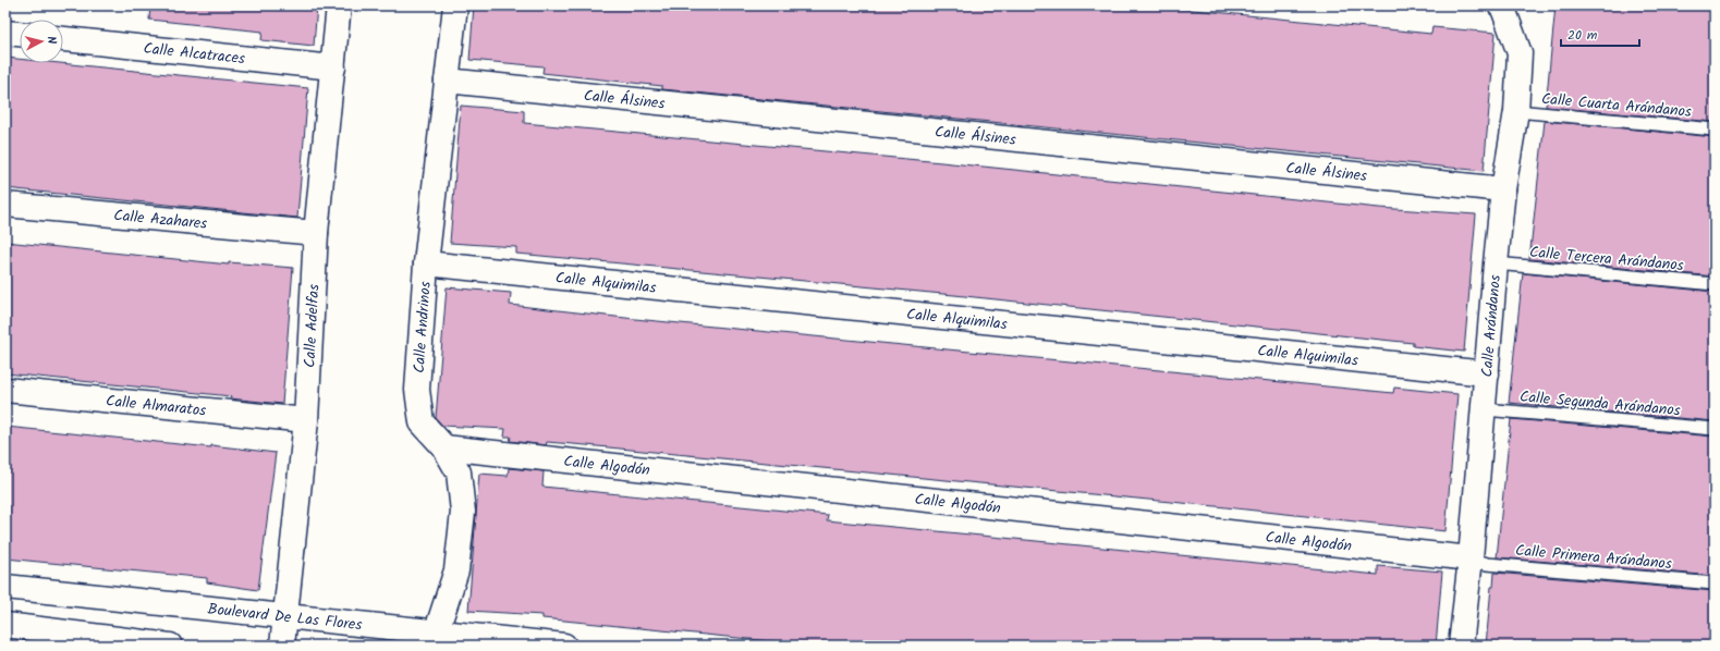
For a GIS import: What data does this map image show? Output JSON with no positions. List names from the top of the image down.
{
  "streets": {
    "street": [
      "Calle Alcatraces",
      "Calle Álsines",
      "Calle Azahares",
      "Calle Alquimilas",
      "Calle Adelfas",
      "Calle Arándanos",
      "Calle Andrinos",
      "Calle Almaratos",
      "Calle Algodón",
      "Boulevard De Las Flores"
    ],
    "lane": [
      "Calle Cuarta Arándanos",
      "Calle Tercera Arándanos",
      "Calle Segunda Arándanos",
      "Calle Primera Arándanos"
    ]
  },
  "crossings": [
    ["Calle Alcatraces", "Calle Adelfas"],
    ["Calle Álsines", "Calle Arándanos"],
    ["Calle Álsines", "Calle Andrinos"],
    ["Calle Cuarta Arándanos", "Calle Arándanos"],
    ["Calle Azahares", "Calle Adelfas"],
    ["Calle Tercera Arándanos", "Calle Arándanos"],
    ["Calle Alquimilas", "Calle Arándanos"],
    ["Calle Alquimilas", "Calle Andrinos"],
    ["Calle Adelfas", "Calle Almaratos"],
    ["Calle Adelfas", "Boulevard De Las Flores"],
    ["Calle Arándanos", "Calle Segunda Arándanos"],
    ["Calle Arándanos", "Calle Algodón"],
    ["Calle Arándanos", "Calle Primera Arándanos"],
    ["Calle Andrinos", "Calle Algodón"],
    ["Calle Andrinos", "Boulevard De Las Flores"],
    ["Calle Algodón", "Calle Primera Arándanos"]
  ],
  "scale_bar": "20 m",
  "north": "right"
}
